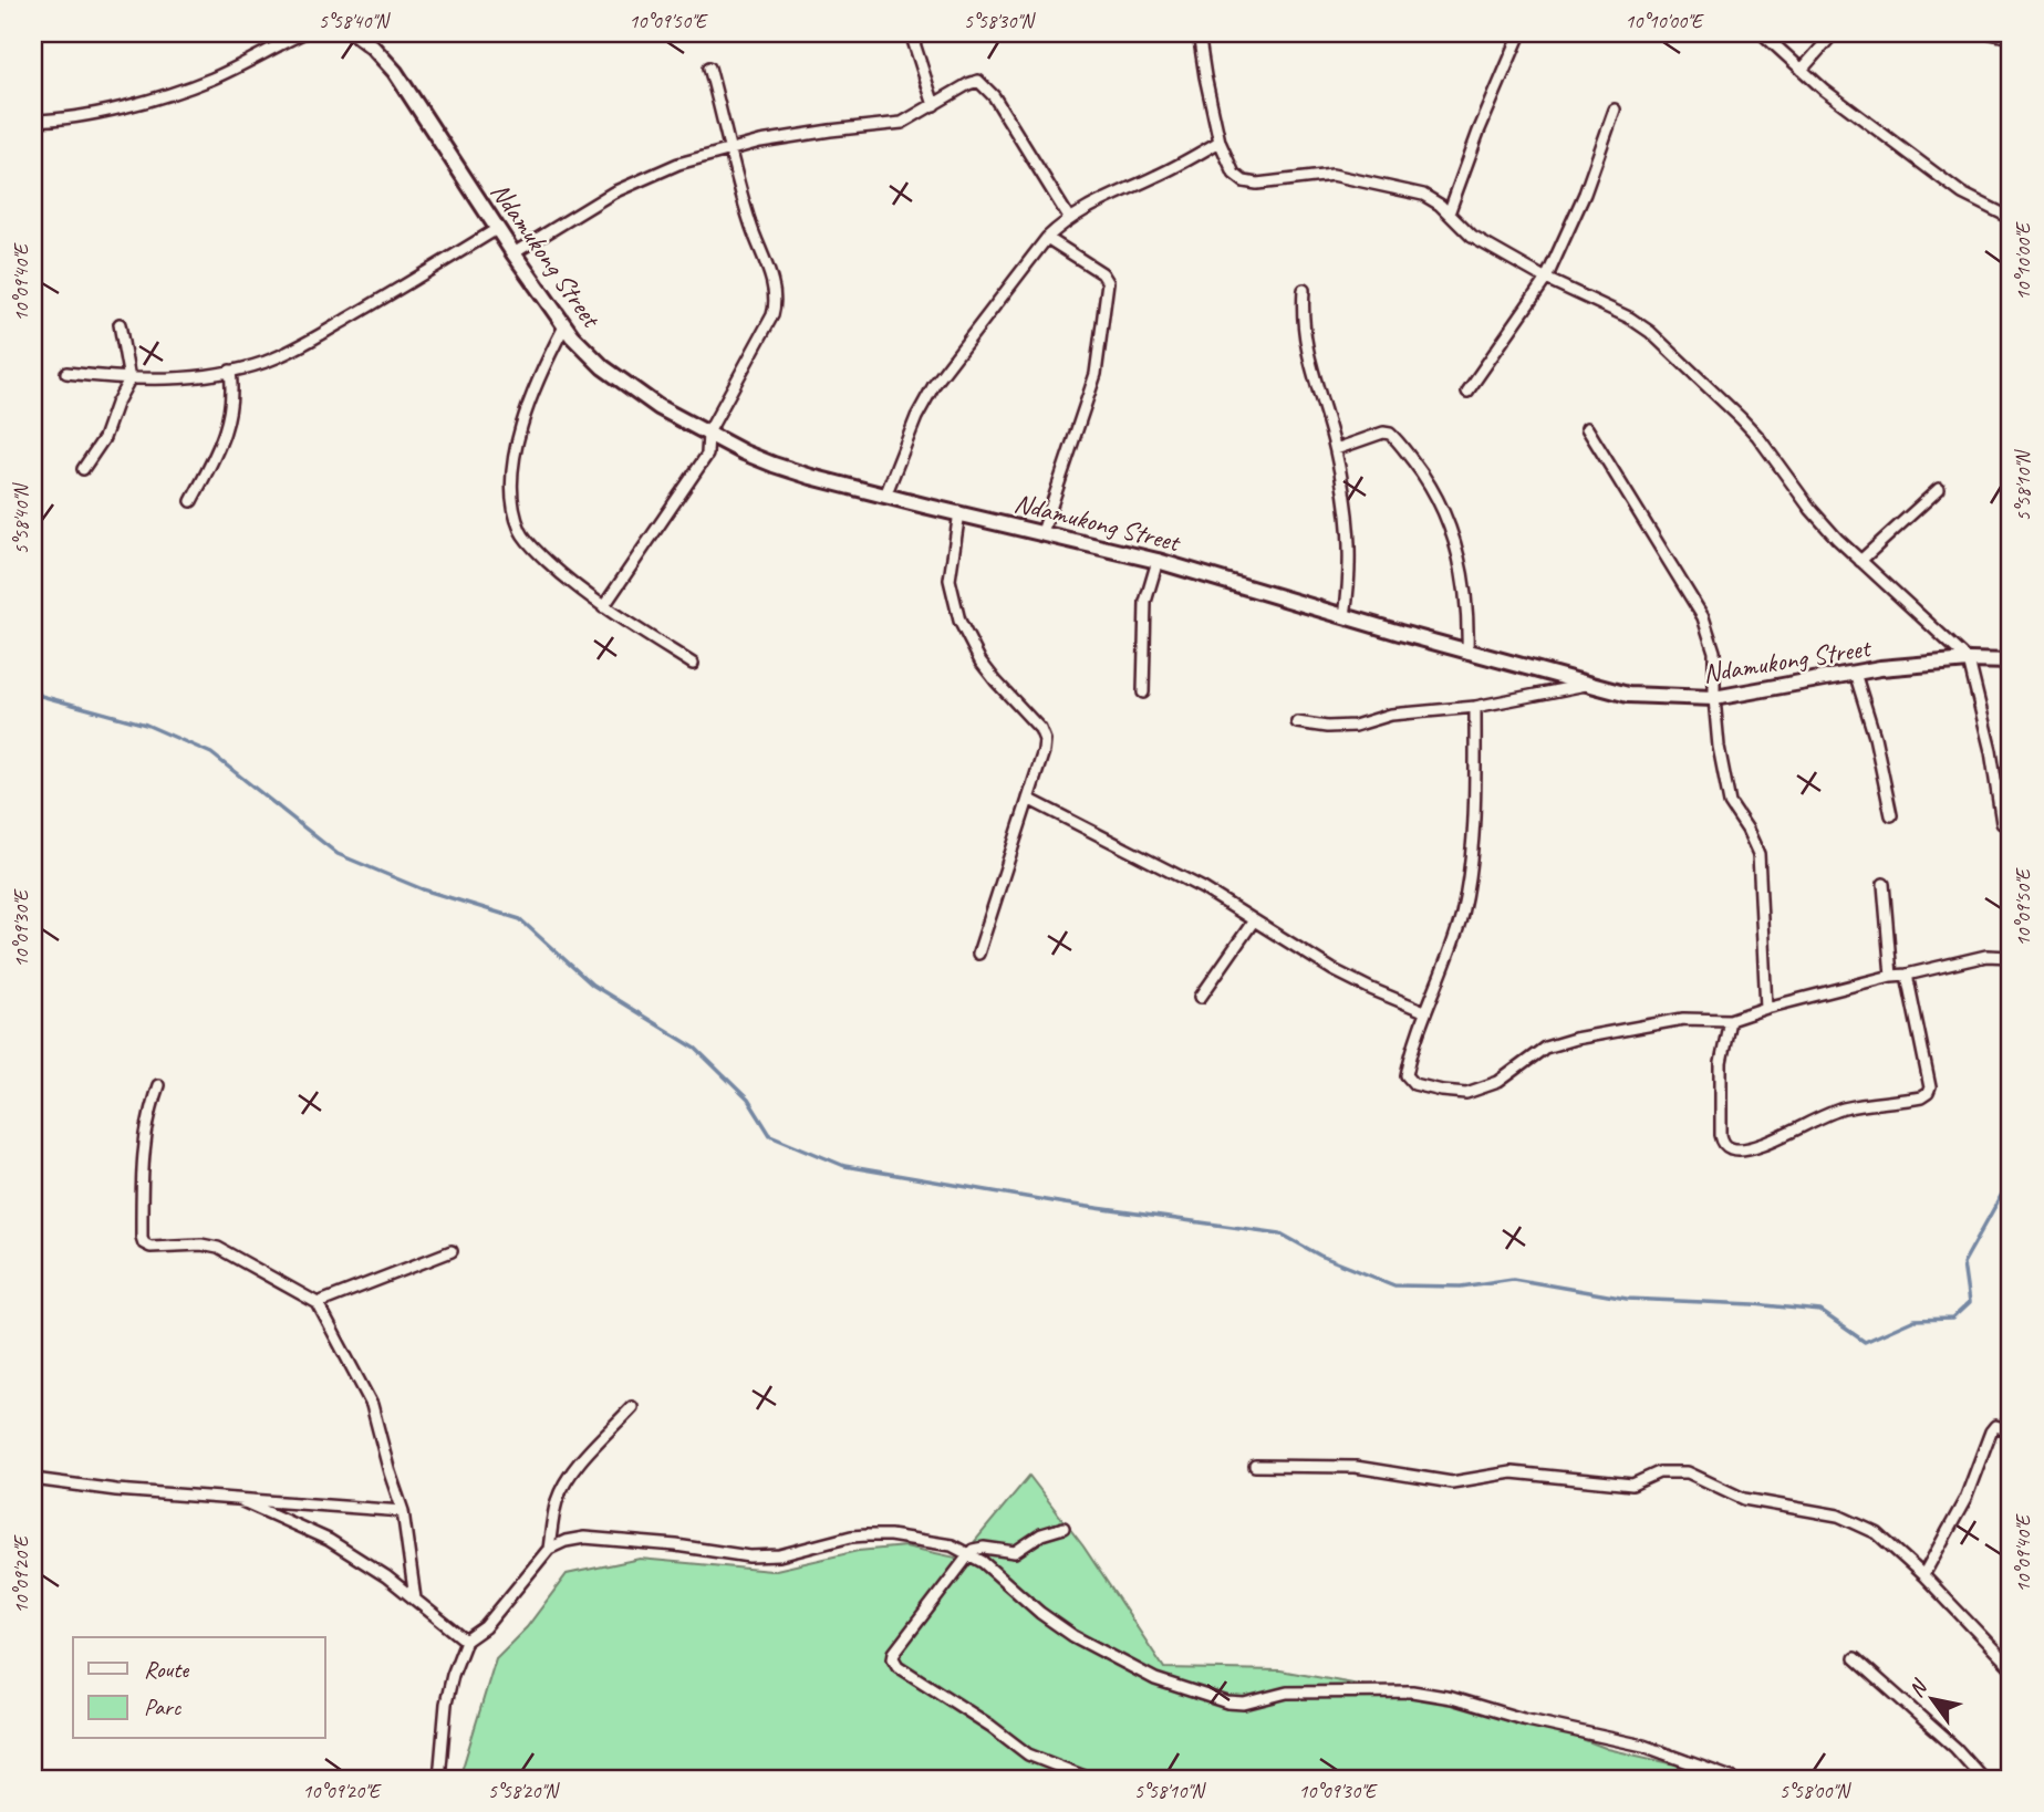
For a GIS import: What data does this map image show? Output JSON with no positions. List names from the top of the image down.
{
  "streets": {
    "main road": ["Ndamukong Street"]
  },
  "legend": ["Route", "Parc"],
  "north": "top left",
  "coordinates": [
    "5°58'40\"N",
    "10°09'50\"E",
    "5°58'30\"N",
    "10°10'00\"E",
    "10°09'40\"E",
    "5°58'10\"N",
    "10°09'30\"E",
    "10°09'20\"E",
    "5°58'20\"N",
    "5°58'00\"N"
  ]
}
